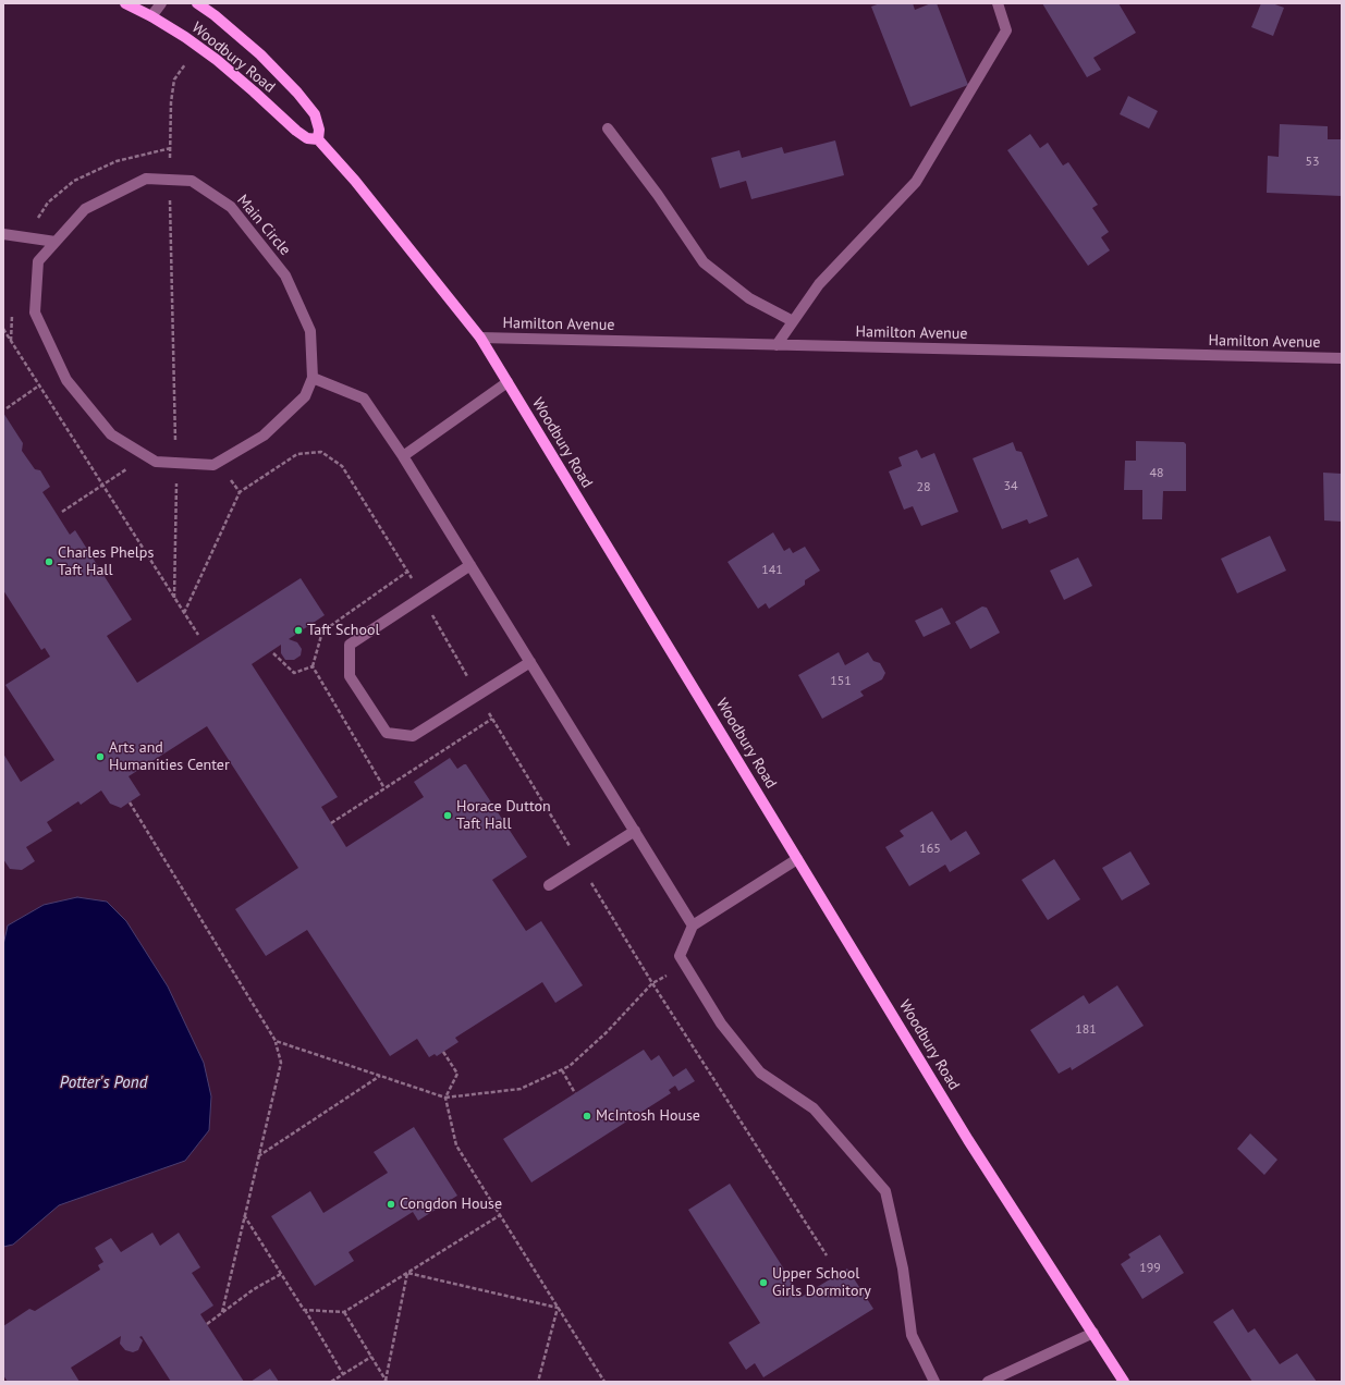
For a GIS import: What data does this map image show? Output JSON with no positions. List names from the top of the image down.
{
  "streets": {
    "main road": ["Woodbury Road"],
    "street": ["Main Circle", "Hamilton Avenue"]
  },
  "crossings": [
    ["Woodbury Road", "Hamilton Avenue"]
  ],
  "water": ["Potter's Pond"],
  "places": [
    "Charles Phelps Taft Hall",
    "Taft School",
    "Arts and Humanities Center",
    "Horace Dutton Taft Hall",
    "McIntosh House",
    "Congdon House",
    "Upper School Girls Dormitory"
  ],
  "house_numbers": [
    "53",
    "48",
    "34",
    "28",
    "141",
    "151",
    "165",
    "181",
    "199"
  ]
}
